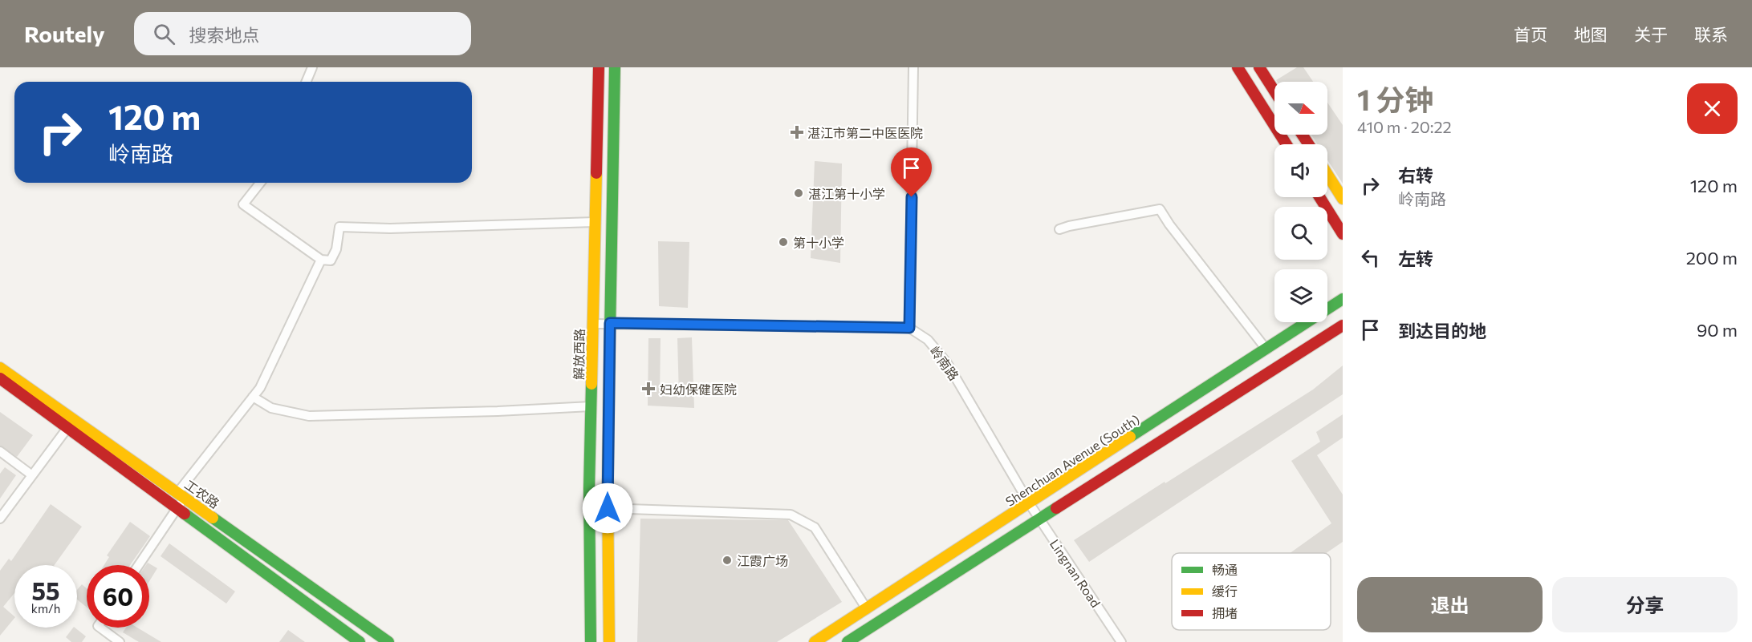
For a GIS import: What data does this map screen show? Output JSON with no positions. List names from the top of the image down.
{
  "streets": {
    "street": [
      "解放西路",
      "岭南路",
      "Shenchuan Avenue (South)",
      "工农路",
      "Lingnan Road"
    ]
  },
  "crossings": [
    ["岭南路", "Shenchuan Avenue (South)"],
    ["岭南路", "Lingnan Road"],
    ["Shenchuan Avenue (South)", "Lingnan Road"]
  ],
  "places": {
    "health": ["湛江市第二中医医院", "妇幼保健医院"],
    "other": ["湛江第十小学", "第十小学", "江霞广场"]
  },
  "legend": ["畅通", "缓行", "拥堵"],
  "north": "right",
  "page": {
    "header": "Routely",
    "search": "搜索地点",
    "nav": [
      "首页",
      "地图",
      "关于",
      "联系"
    ],
    "heading": ["1 分钟", "410 m · 20:22"],
    "turn": ["120 m", "岭南路"],
    "list": [
      {
        "name": "右转",
        "note": "岭南路",
        "value": "120 m"
      },
      {
        "name": "左转",
        "value": "200 m"
      },
      {
        "name": "到达目的地",
        "value": "90 m"
      }
    ],
    "speed": "55 km/h",
    "limit": "60",
    "buttons": ["退出", "分享"]
  }
}
